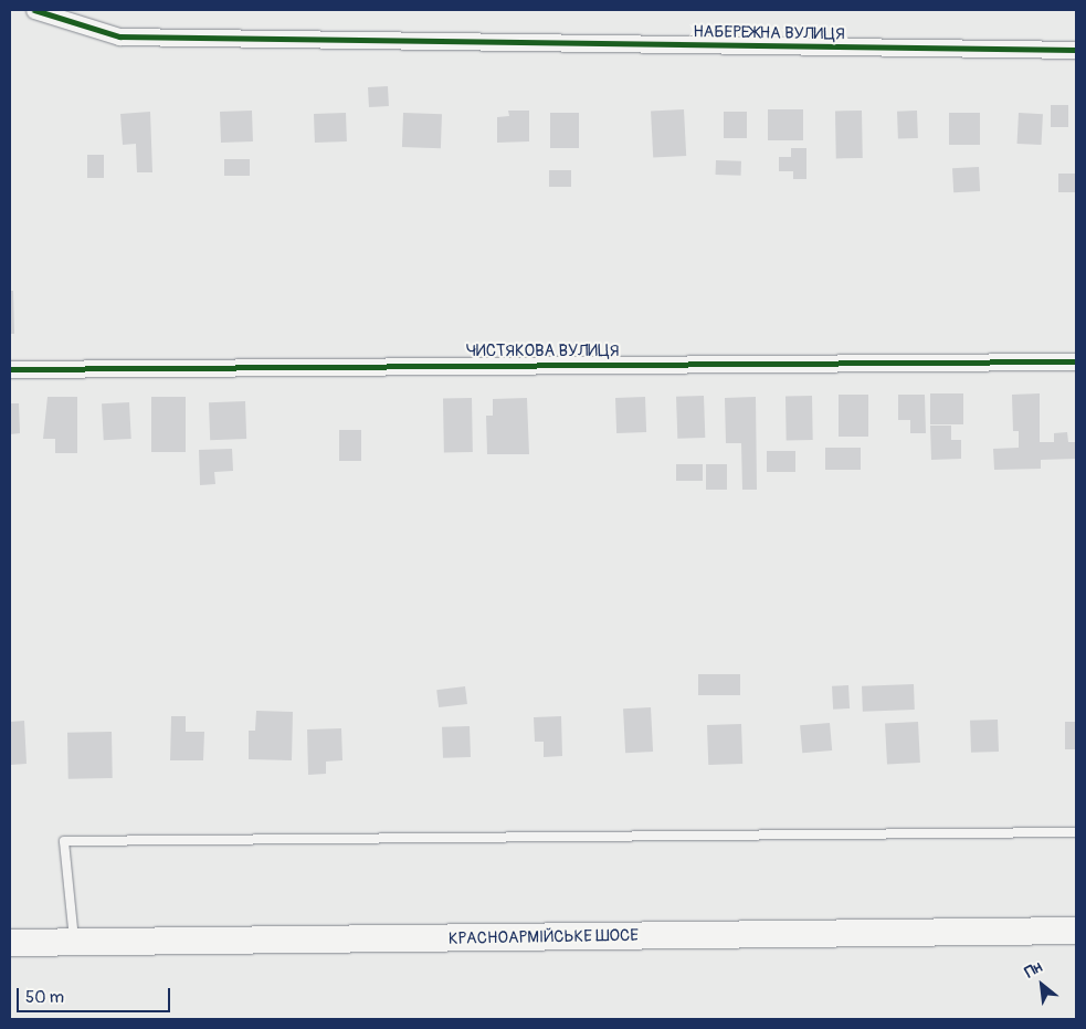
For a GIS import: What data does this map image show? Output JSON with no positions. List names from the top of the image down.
{
  "streets": {
    "main road": ["КРАСНОАРМІЙСЬКЕ ШОСЕ"],
    "street": ["НАБЕРЕЖНА ВУЛИЦЯ", "ЧИСТЯКОВА ВУЛИЦЯ"]
  },
  "scale_bar": "50 m",
  "north": "top left"
}
